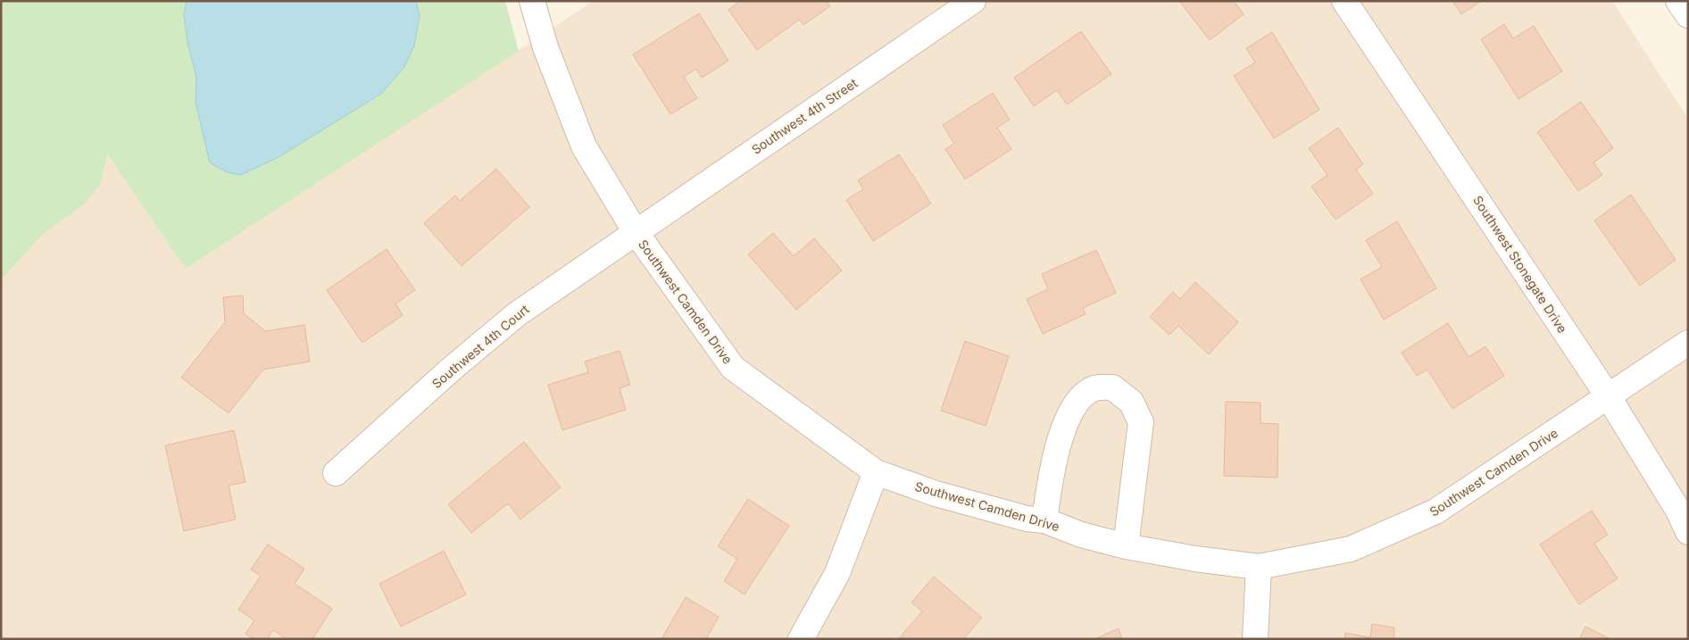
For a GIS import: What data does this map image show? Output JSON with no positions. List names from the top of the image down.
{
  "streets": {
    "street": [
      "Southwest 4th Street",
      "Southwest Stonegate Drive",
      "Southwest Camden Drive",
      "Southwest 4th Court"
    ]
  },
  "crossings": [
    ["Southwest 4th Street", "Southwest Camden Drive"],
    ["Southwest 4th Street", "Southwest 4th Court"],
    ["Southwest Stonegate Drive", "Southwest Camden Drive"],
    ["Southwest Camden Drive", "Southwest 4th Court"]
  ]
}
